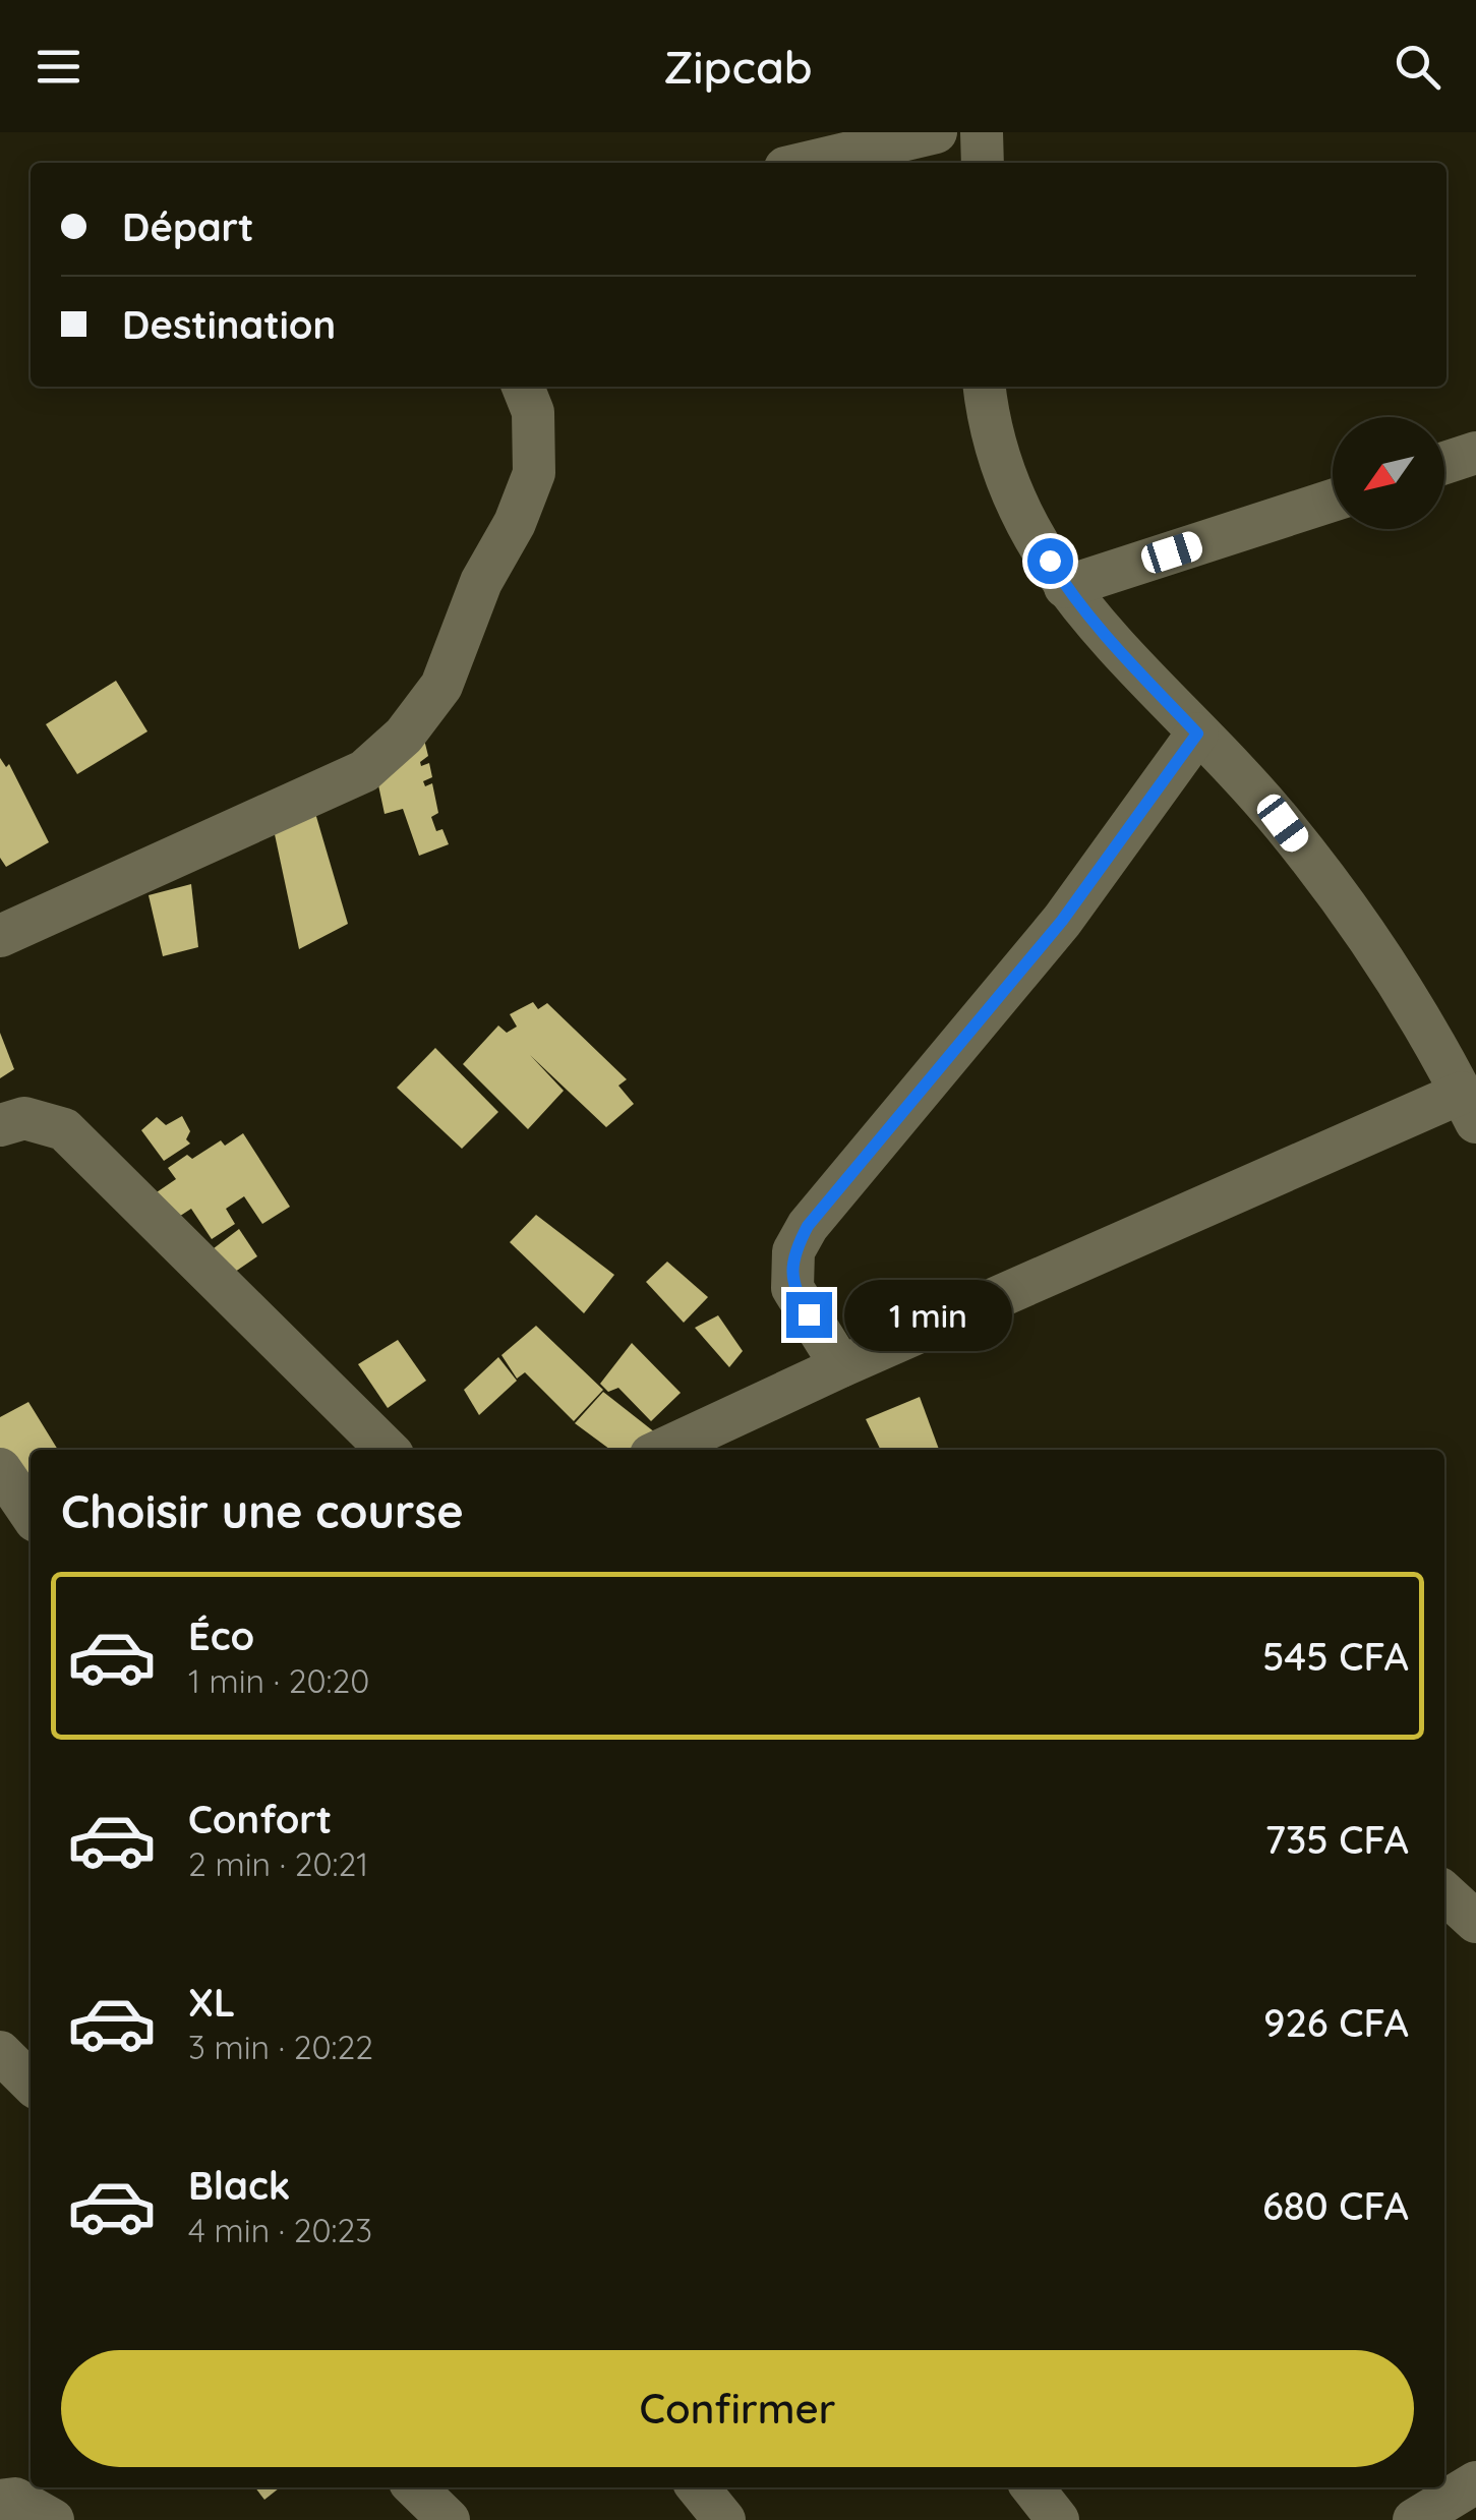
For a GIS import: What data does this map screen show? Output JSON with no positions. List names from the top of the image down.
{
  "north": "bottom left",
  "page": {
    "header": "Zipcab",
    "banner": ["Départ", "Destination"],
    "bubble": "1 min",
    "heading": "Choisir une course",
    "list": [
      {
        "name": "Éco",
        "note": "1 min · 20:20",
        "value": "545 CFA"
      },
      {
        "name": "Confort",
        "note": "2 min · 20:21",
        "value": "735 CFA"
      },
      {
        "name": "XL",
        "note": "3 min · 20:22",
        "value": "926 CFA"
      },
      {
        "name": "Black",
        "note": "4 min · 20:23",
        "value": "680 CFA"
      }
    ],
    "buttons": "Confirmer"
  }
}
